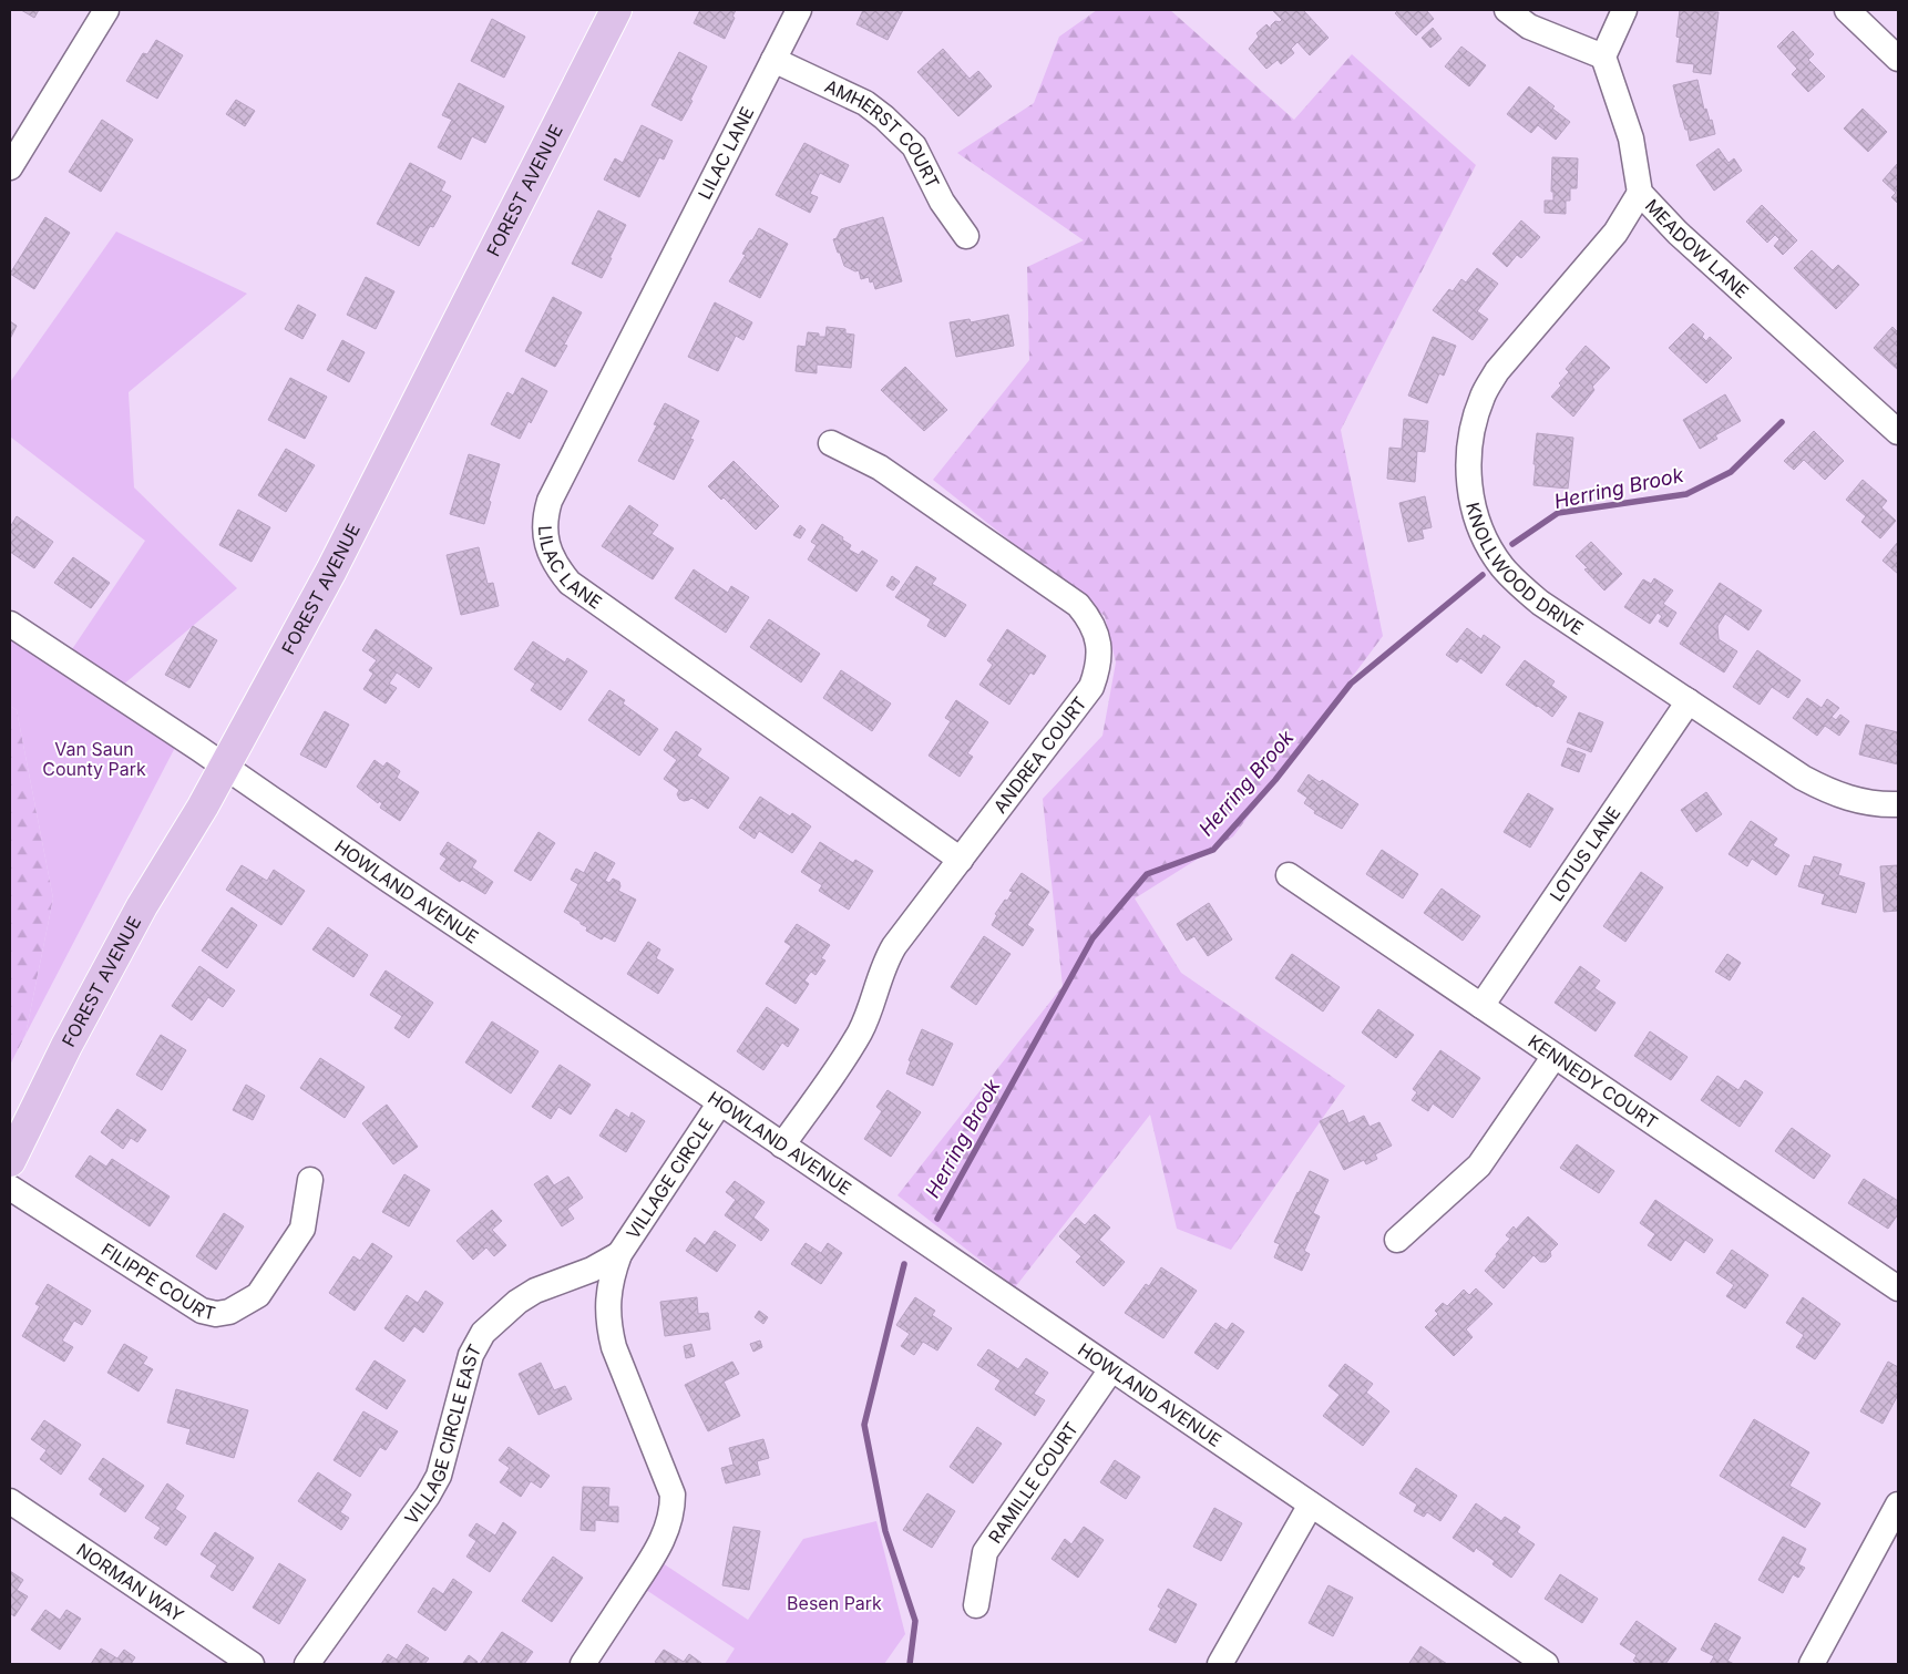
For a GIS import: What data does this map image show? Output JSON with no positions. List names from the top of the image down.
{
  "streets": {
    "main road": ["FOREST AVENUE"],
    "street": [
      "AMHERST COURT",
      "LILAC LANE",
      "MEADOW LANE",
      "KNOLLWOOD DRIVE",
      "ANDREA COURT",
      "LOTUS LANE",
      "HOWLAND AVENUE",
      "KENNEDY COURT",
      "VILLAGE CIRCLE",
      "FILIPPE COURT",
      "VILLAGE CIRCLE EAST",
      "RAMILLE COURT",
      "NORMAN WAY"
    ]
  },
  "crossings": [
    ["AMHERST COURT", "LILAC LANE"],
    ["LILAC LANE", "ANDREA COURT"],
    ["FOREST AVENUE", "HOWLAND AVENUE"],
    ["MEADOW LANE", "KNOLLWOOD DRIVE"],
    ["KNOLLWOOD DRIVE", "LOTUS LANE"],
    ["ANDREA COURT", "HOWLAND AVENUE"],
    ["LOTUS LANE", "KENNEDY COURT"],
    ["HOWLAND AVENUE", "VILLAGE CIRCLE"],
    ["HOWLAND AVENUE", "RAMILLE COURT"],
    ["VILLAGE CIRCLE", "VILLAGE CIRCLE EAST"]
  ],
  "water": ["Herring Brook"],
  "parks": ["Van Saun County Park", "Besen Park"]
}
